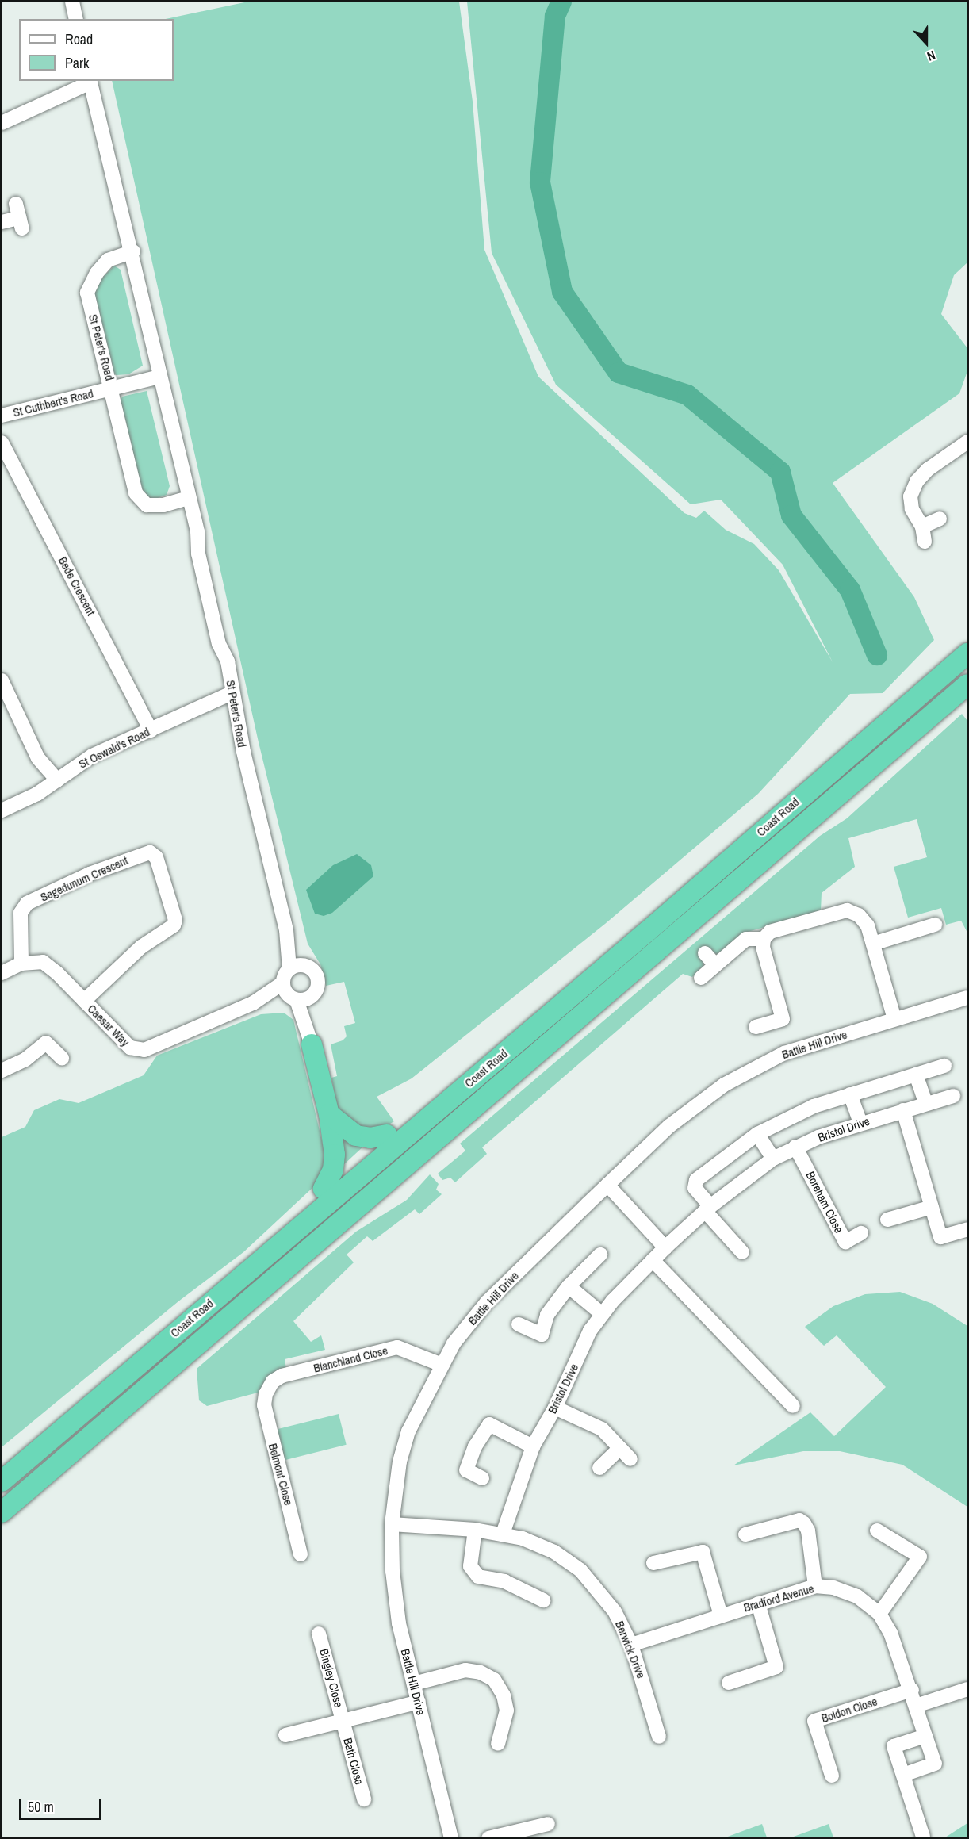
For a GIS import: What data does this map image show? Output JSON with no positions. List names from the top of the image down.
{
  "streets": {
    "highway": ["Coast Road"],
    "street": [
      "St Peter's Road",
      "St Cuthbert's Road",
      "Bede Crescent",
      "St Oswald's Road",
      "Segedunum Crescent",
      "Caesar Way",
      "Battle Hill Drive",
      "Bristol Drive",
      "Boreham Close",
      "Blanchland Close",
      "Belmont Close",
      "Bradford Avenue",
      "Berwick Drive",
      "Bingley Close",
      "Boldon Close",
      "Bath Close"
    ]
  },
  "crossings": [
    ["St Peter's Road", "St Cuthbert's Road"],
    ["St Peter's Road", "St Oswald's Road"],
    ["St Peter's Road", "Caesar Way"],
    ["Bede Crescent", "St Oswald's Road"],
    ["Segedunum Crescent", "Caesar Way"],
    ["Battle Hill Drive", "Blanchland Close"],
    ["Battle Hill Drive", "Berwick Drive"],
    ["Bristol Drive", "Boreham Close"],
    ["Bristol Drive", "Berwick Drive"],
    ["Blanchland Close", "Belmont Close"],
    ["Bradford Avenue", "Berwick Drive"],
    ["Bradford Avenue", "Boldon Close"],
    ["Bingley Close", "Bath Close"]
  ],
  "legend": ["Road", "Park"],
  "scale_bar": "50 m",
  "north": "bottom"
}
